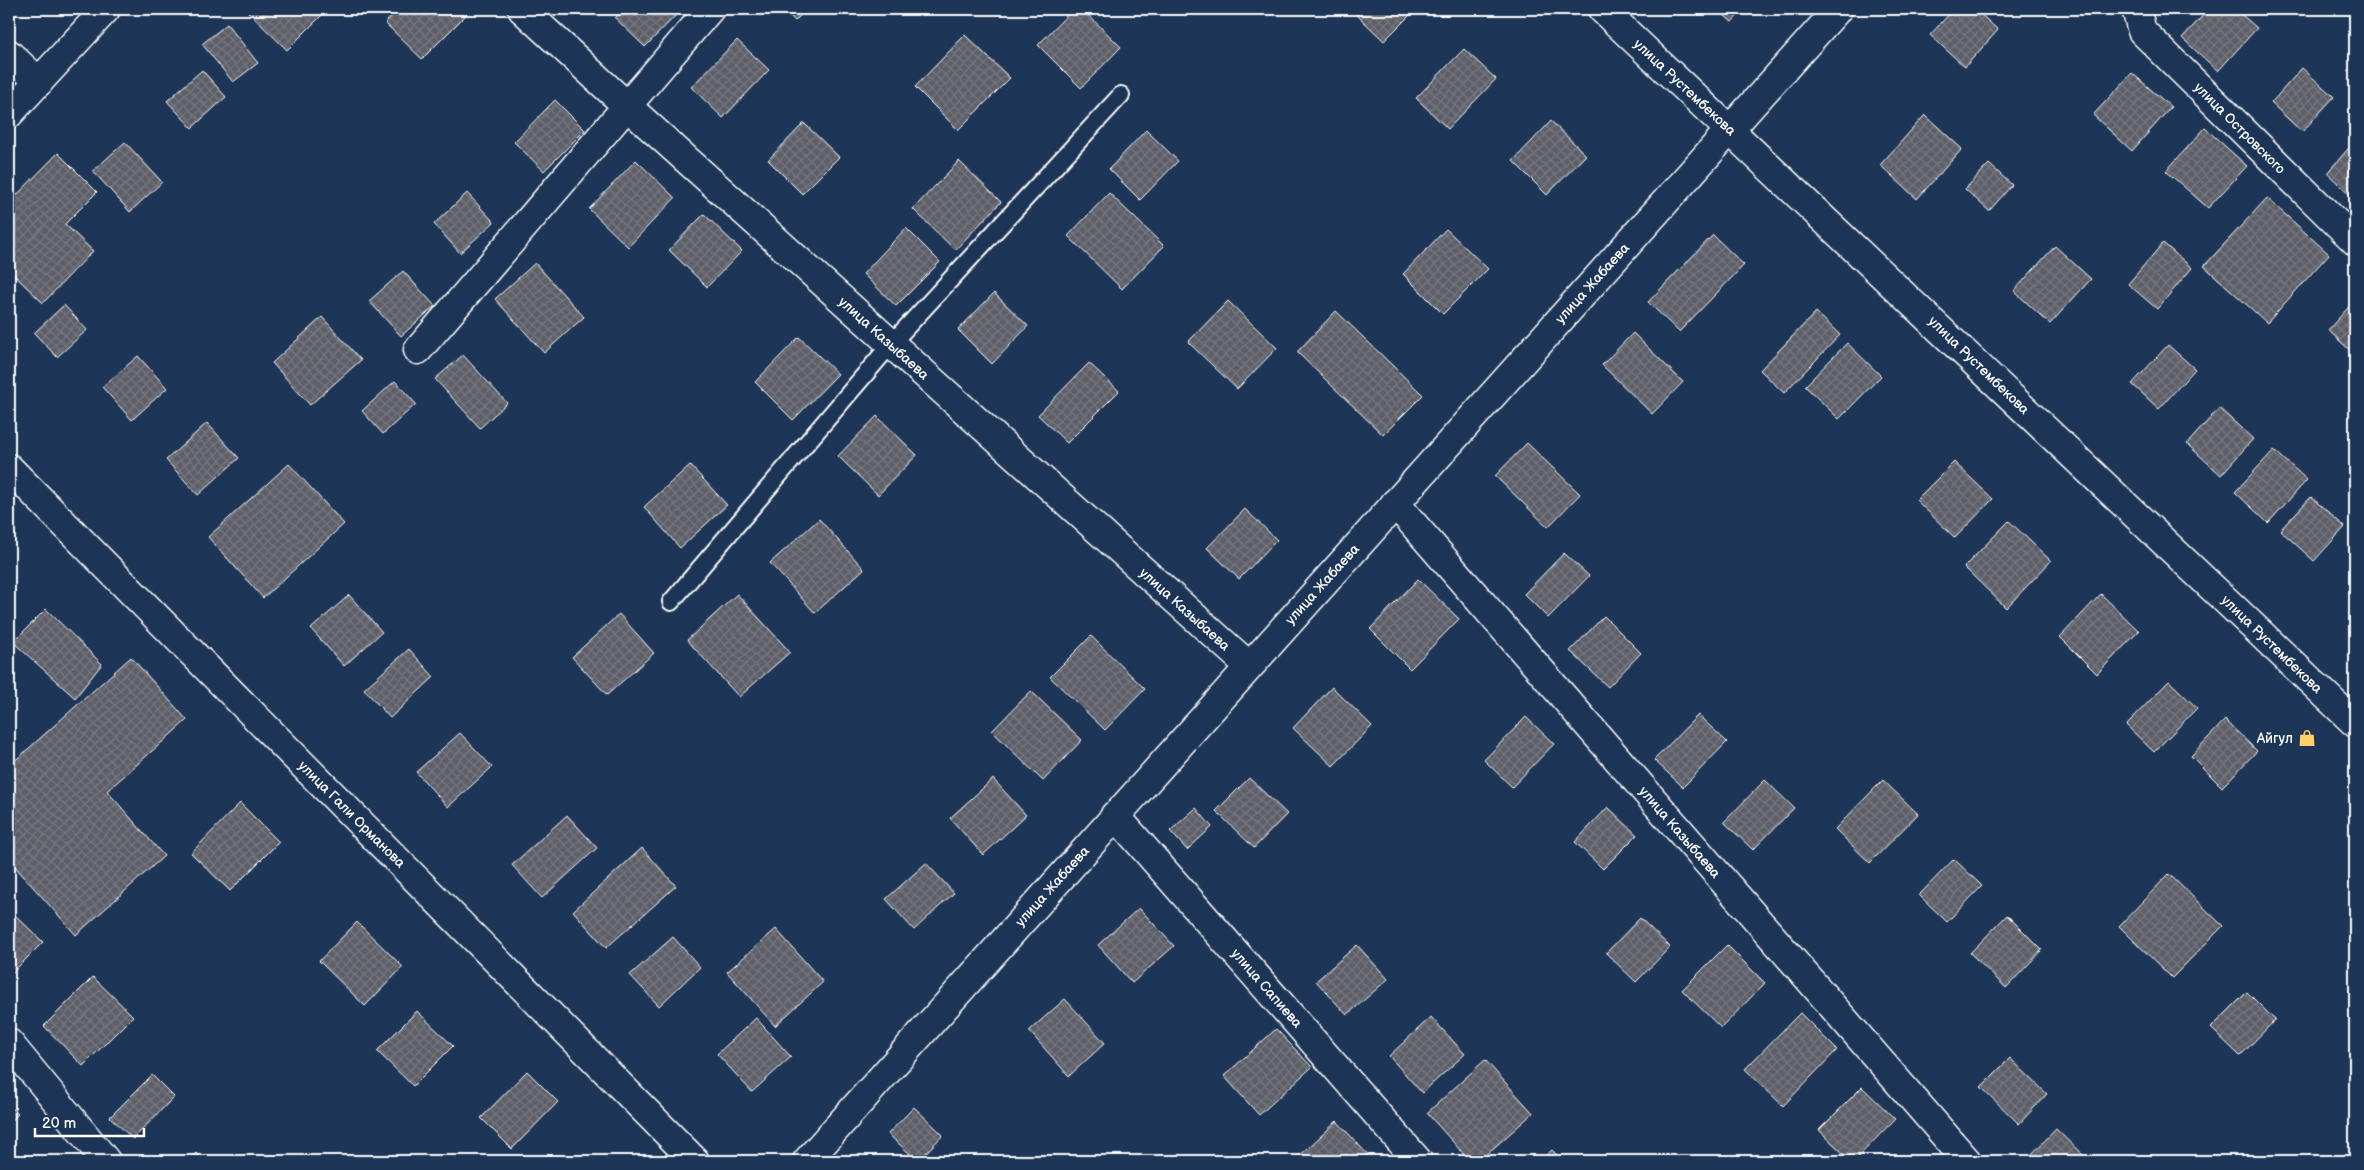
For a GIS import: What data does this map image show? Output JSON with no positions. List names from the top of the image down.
{
  "streets": {
    "street": [
      "улица Рустембекова",
      "улица Островского",
      "улица Жабаева",
      "улица Казыбаева",
      "улица Гали Орманова",
      "улица Сапиева"
    ]
  },
  "crossings": [
    ["улица Рустембекова", "улица Жабаева"],
    ["улица Жабаева", "улица Казыбаева"],
    ["улица Жабаева", "улица Сапиева"]
  ],
  "places": {
    "shop": ["Айгул"]
  },
  "scale_bar": "20 m"
}
